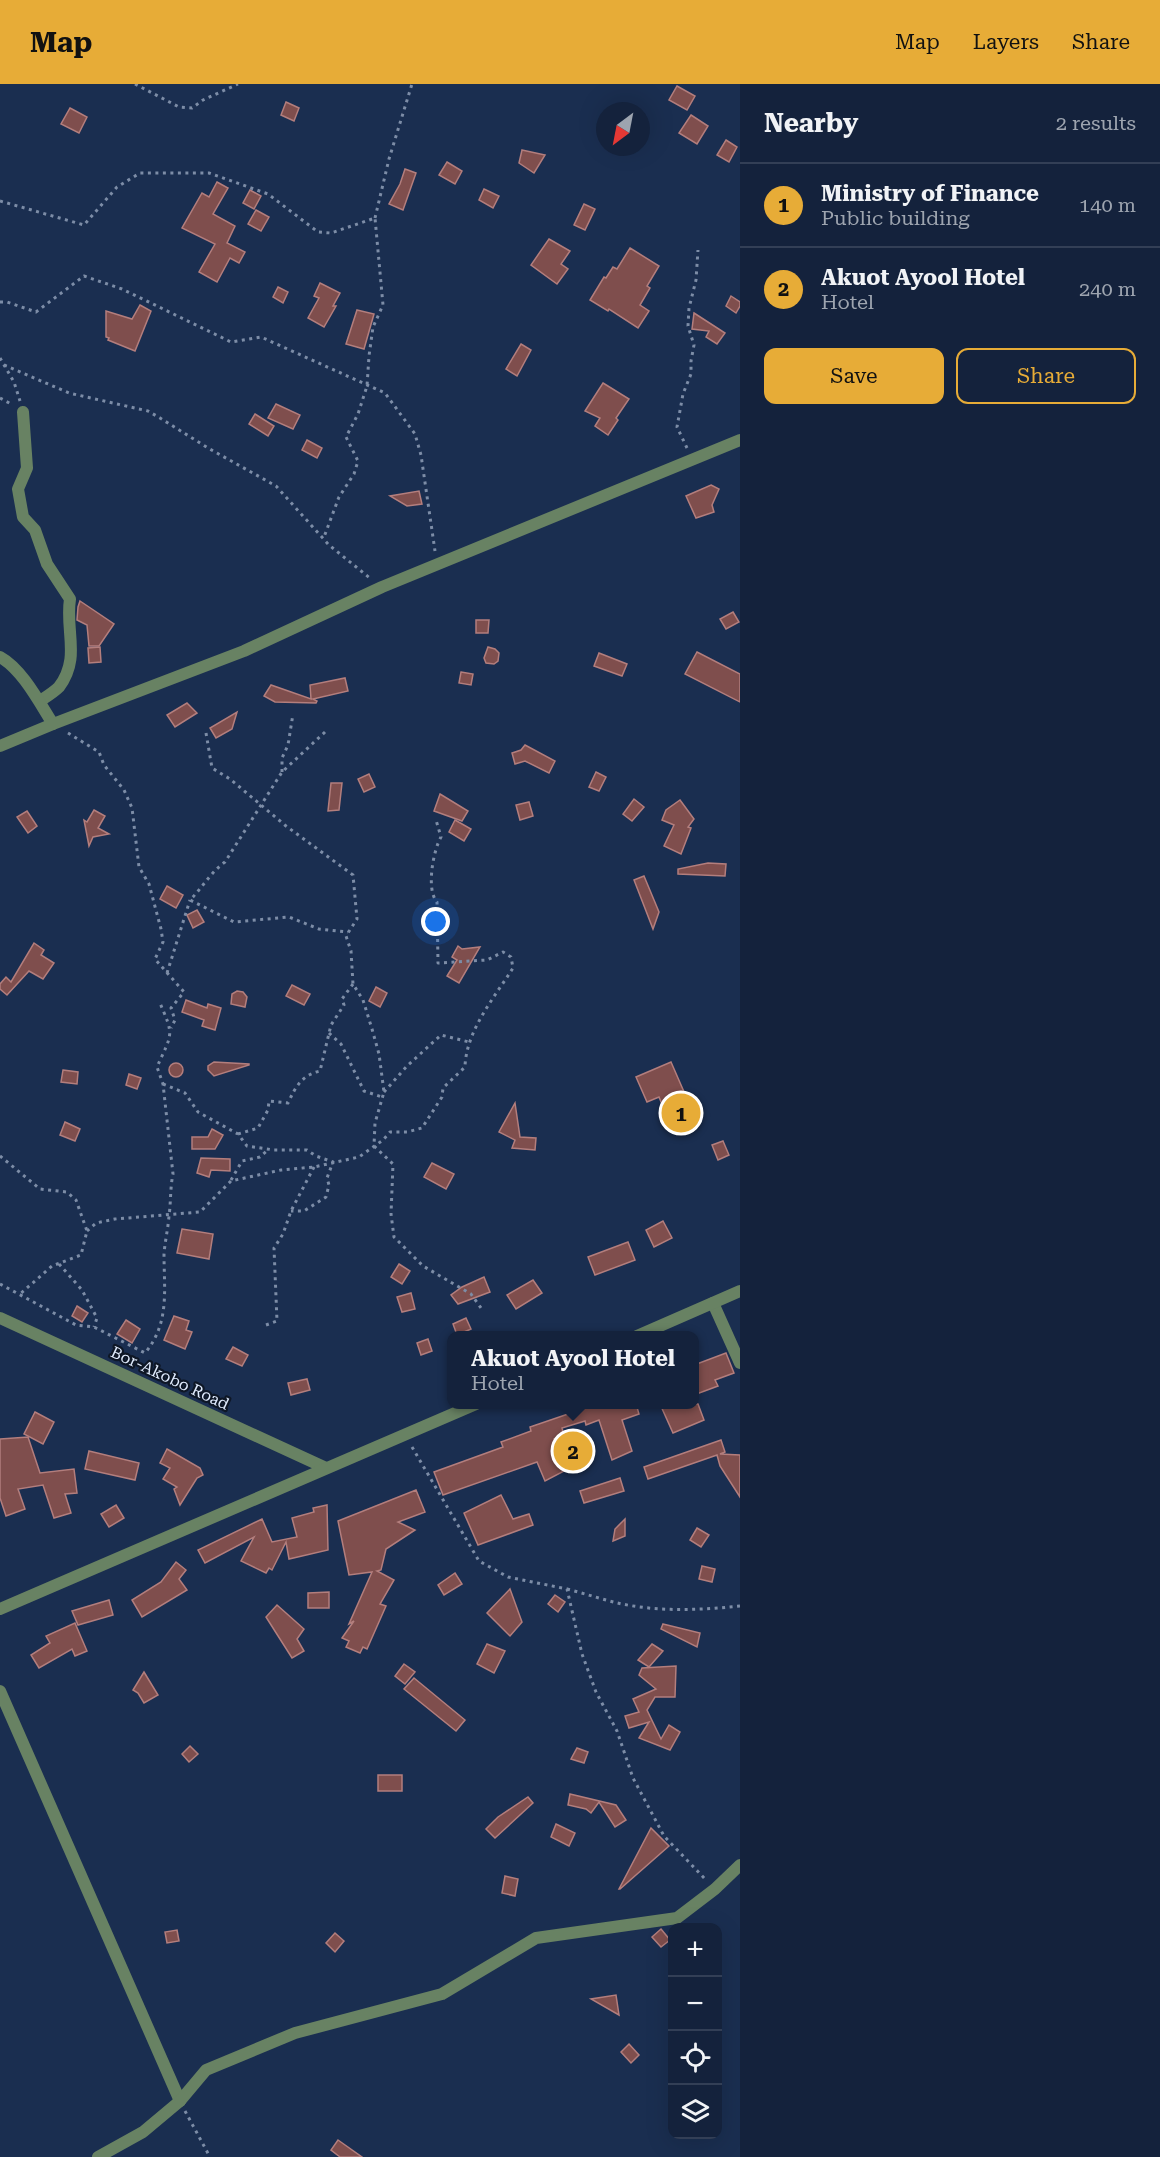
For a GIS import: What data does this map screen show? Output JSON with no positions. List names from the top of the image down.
{
  "streets": {
    "street": ["Bor-Akobo Road"]
  },
  "north": "bottom left",
  "page": {
    "header": "Map",
    "nav": ["Map", "Layers", "Share"],
    "heading": ["Nearby", "2 results"],
    "list": [
      {
        "mark": "1",
        "name": "Ministry of Finance",
        "note": "Public building",
        "value": "140 m"
      },
      {
        "mark": "2",
        "name": "Akuot Ayool Hotel",
        "note": "Hotel",
        "value": "240 m"
      }
    ],
    "buttons": ["Save", "Share"],
    "pins": ["1", "2"],
    "popup": ["Akuot Ayool Hotel", "Hotel"],
    "map_buttons": ["+", "−"]
  }
}
